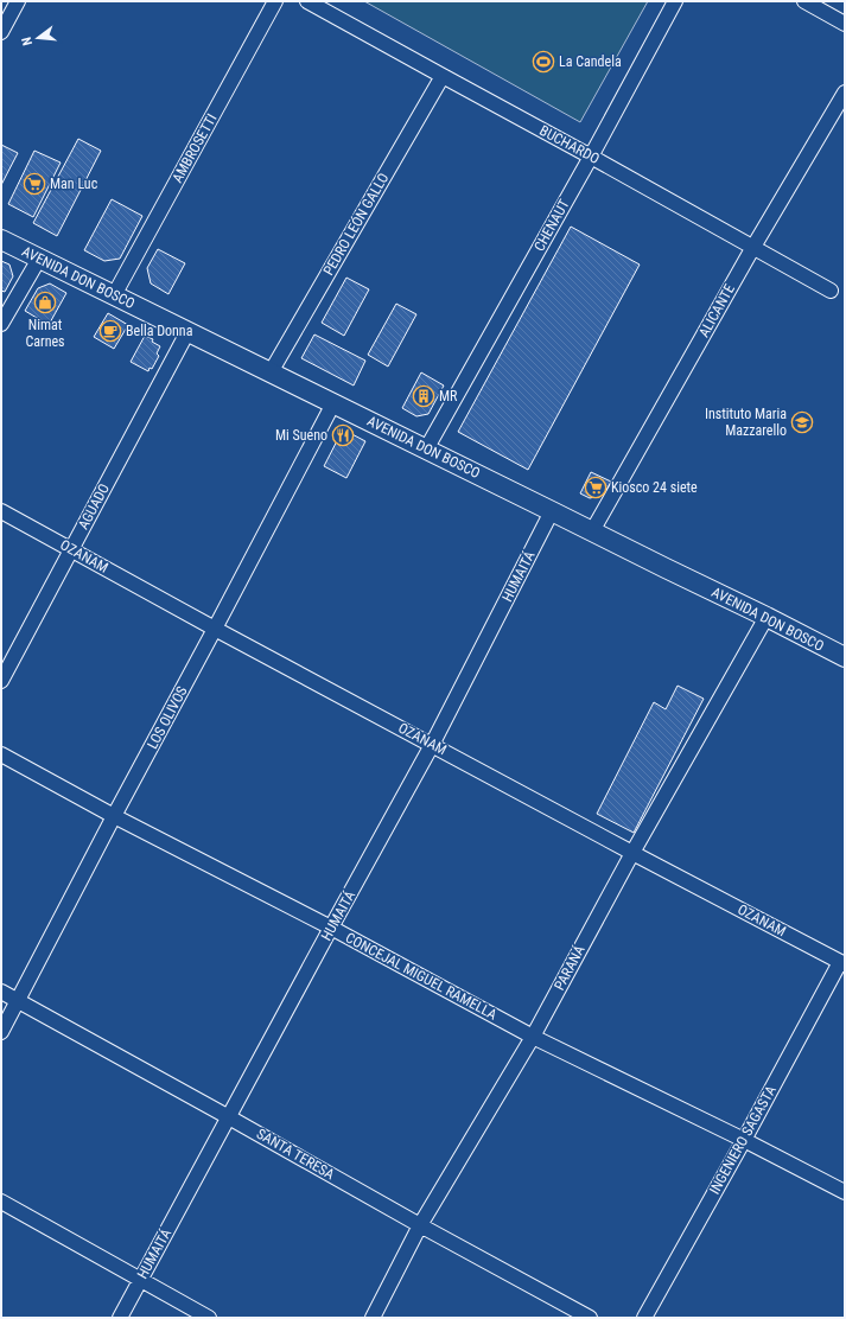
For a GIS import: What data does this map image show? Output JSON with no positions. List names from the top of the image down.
{
  "streets": {
    "main road": ["AVENIDA DON BOSCO"],
    "street": [
      "BUCHARDO",
      "AMBROSETTI",
      "PEDRO LEÓN GALLO",
      "CHENAUT",
      "ALICANTE",
      "AGUADO",
      "OZANAM",
      "HUMAITÁ",
      "LOS OLIVOS",
      "PARANÁ",
      "CONCEJAL MIGUEL RAMELLA",
      "INGENIERO SAGASTA",
      "SANTA TERESA"
    ]
  },
  "crossings": [
    ["BUCHARDO", "PEDRO LEÓN GALLO"],
    ["BUCHARDO", "CHENAUT"],
    ["BUCHARDO", "ALICANTE"],
    ["AMBROSETTI", "AVENIDA DON BOSCO"],
    ["PEDRO LEÓN GALLO", "AVENIDA DON BOSCO"],
    ["CHENAUT", "AVENIDA DON BOSCO"],
    ["AVENIDA DON BOSCO", "ALICANTE"],
    ["AVENIDA DON BOSCO", "AGUADO"],
    ["AVENIDA DON BOSCO", "HUMAITÁ"],
    ["AVENIDA DON BOSCO", "LOS OLIVOS"],
    ["AVENIDA DON BOSCO", "PARANÁ"],
    ["AGUADO", "OZANAM"],
    ["OZANAM", "HUMAITÁ"],
    ["OZANAM", "LOS OLIVOS"],
    ["OZANAM", "PARANÁ"],
    ["OZANAM", "INGENIERO SAGASTA"],
    ["HUMAITÁ", "CONCEJAL MIGUEL RAMELLA"],
    ["HUMAITÁ", "SANTA TERESA"],
    ["LOS OLIVOS", "CONCEJAL MIGUEL RAMELLA"],
    ["LOS OLIVOS", "SANTA TERESA"],
    ["PARANÁ", "CONCEJAL MIGUEL RAMELLA"],
    ["PARANÁ", "SANTA TERESA"],
    ["CONCEJAL MIGUEL RAMELLA", "INGENIERO SAGASTA"]
  ],
  "places": {
    "sports": ["La Candela"],
    "supermarket": ["Man Luc", "Kiosco 24 siete"],
    "shop": ["Nimat Carnes"],
    "cafe": ["Bella Donna"],
    "building": ["MR"],
    "school or university": ["Instituto Maria Mazzarello"],
    "restaurant": ["Mi Sueno"]
  },
  "north": "left"
}
